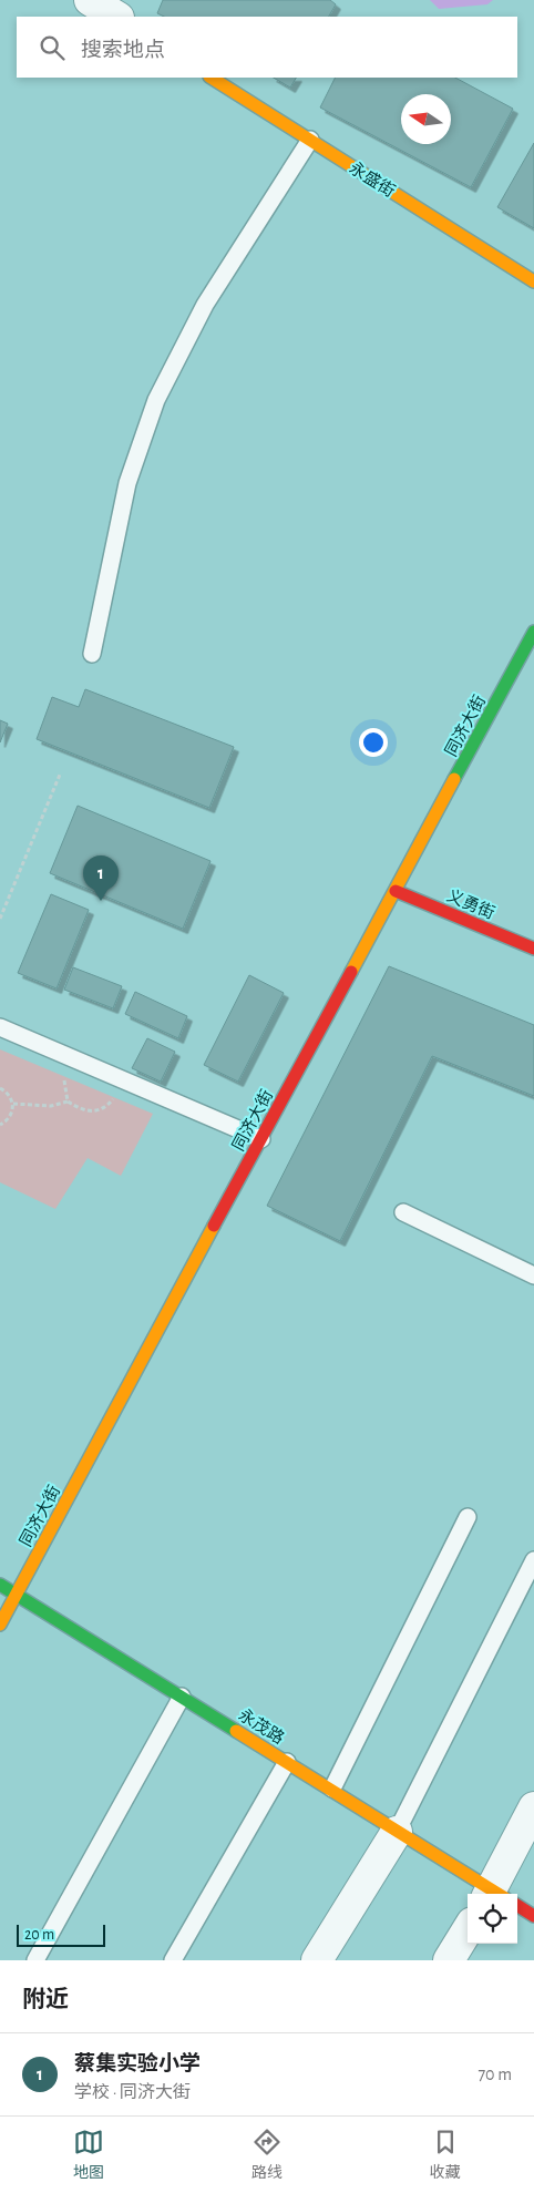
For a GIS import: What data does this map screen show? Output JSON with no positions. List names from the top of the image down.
{
  "streets": {
    "street": [
      "永盛街",
      "同济大街",
      "义勇街",
      "永茂路"
    ]
  },
  "crossings": [
    ["同济大街", "义勇街"],
    ["同济大街", "永茂路"]
  ],
  "scale_bar": "20 m",
  "north": "left",
  "page": {
    "search": "搜索地点",
    "pins": "1",
    "scale": "20 m",
    "heading": "附近",
    "list": [
      {
        "mark": "1",
        "name": "蔡集实验小学",
        "note": "学校 · 同济大街",
        "value": "70 m"
      }
    ],
    "nav": ["地图", "路线", "收藏"]
  }
}
